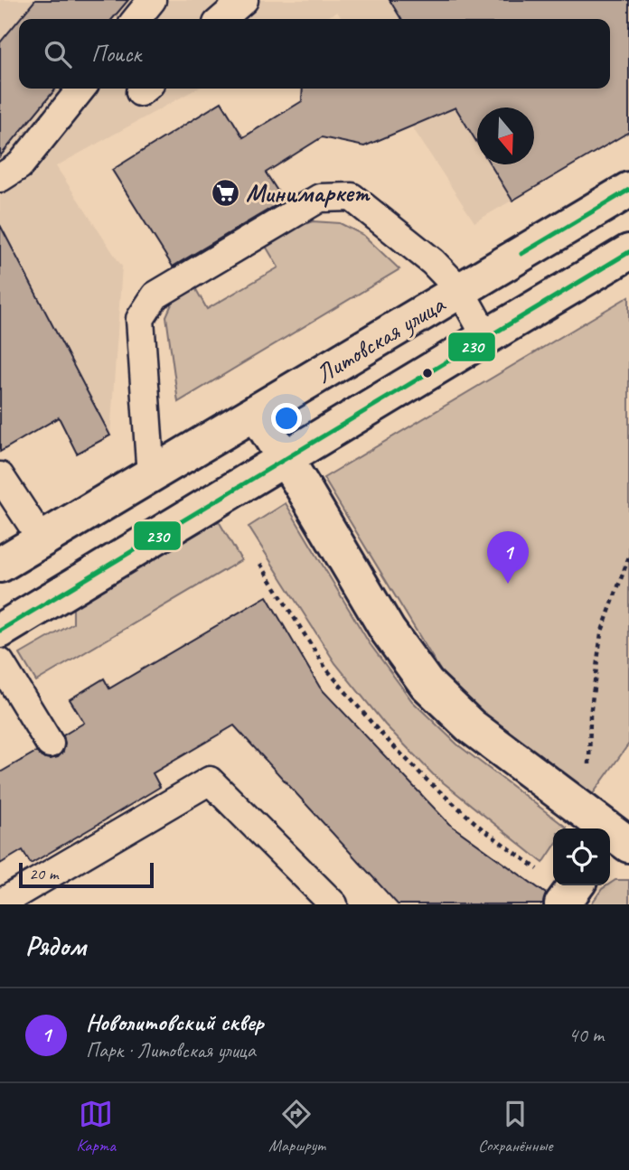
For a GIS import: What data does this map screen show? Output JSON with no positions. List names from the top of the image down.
{
  "streets": {
    "street": ["Литовская улица"]
  },
  "places": {
    "supermarket": ["Минимаркет"]
  },
  "lines": ["transit line 230"],
  "scale_bar": "20 m",
  "north": "bottom",
  "page": {
    "search": "Поиск",
    "pins": "1",
    "scale": "20 m",
    "heading": "Рядом",
    "list": [
      {
        "mark": "1",
        "name": "Новолитовский сквер",
        "note": "Парк · Литовская улица",
        "value": "40 m"
      }
    ],
    "nav": ["Карта", "Маршрут", "Сохранённые"]
  }
}
